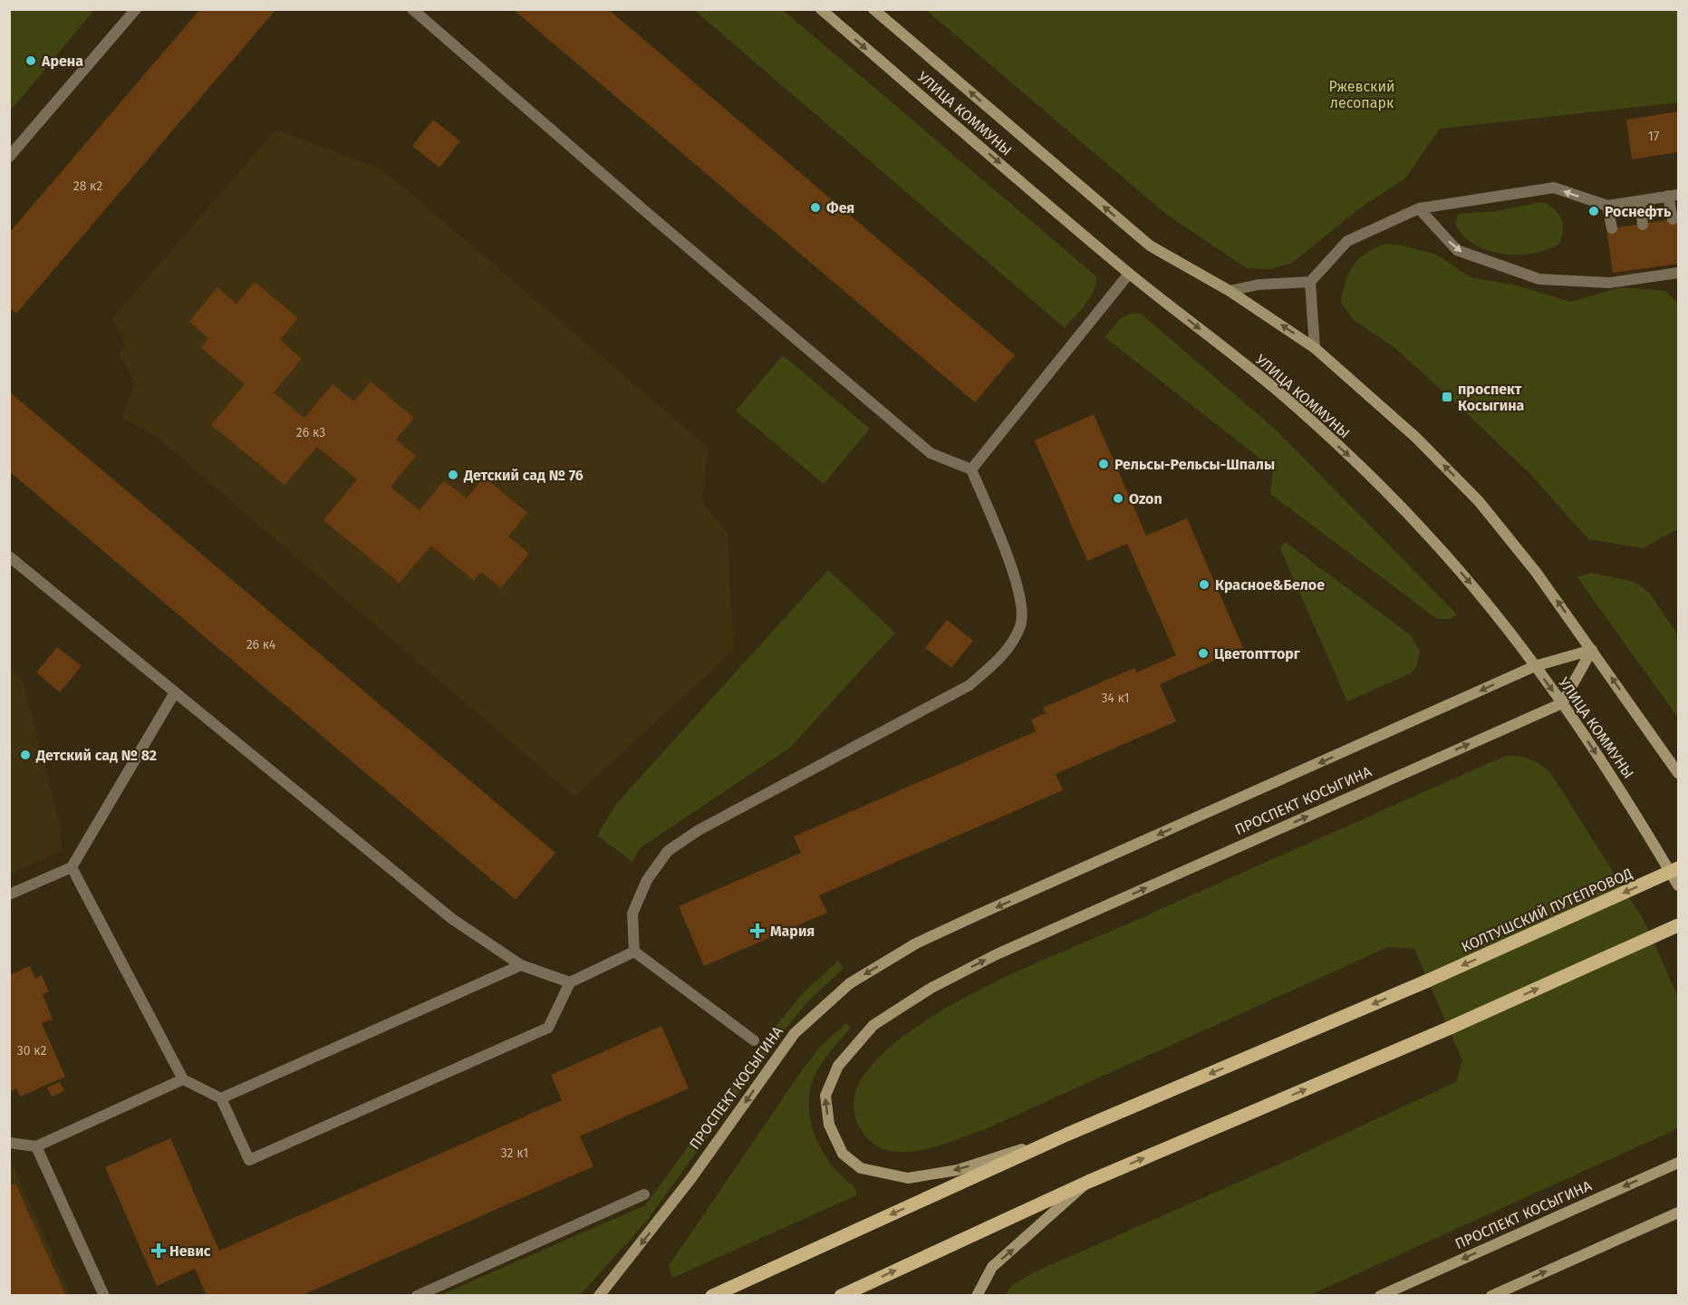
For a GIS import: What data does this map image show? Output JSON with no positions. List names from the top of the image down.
{
  "streets": {
    "main road": ["УЛИЦА КОММУНЫ", "ПРОСПЕКТ КОСЫГИНА", "КОЛТУШСКИЙ ПУТЕПРОВОД"]
  },
  "crossings": [
    ["УЛИЦА КОММУНЫ", "ПРОСПЕКТ КОСЫГИНА"],
    ["ПРОСПЕКТ КОСЫГИНА", "КОЛТУШСКИЙ ПУТЕПРОВОД"]
  ],
  "parks": ["Ржевский лесопарк"],
  "places": {
    "other": [
      "Арена",
      "Фея",
      "Роснефть",
      "Рельсы-Рельсы-Шпалы",
      "Детский сад № 76",
      "Ozon",
      "Красное&Белое",
      "Цветоптторг",
      "Детский сад № 82"
    ],
    "transit": ["проспект Косыгина"],
    "health": ["Мария", "Невис"]
  },
  "house_numbers": [
    "17",
    "28 к2",
    "26 к3",
    "26 к4",
    "34 к1",
    "30 к2",
    "32 к1"
  ]
}
